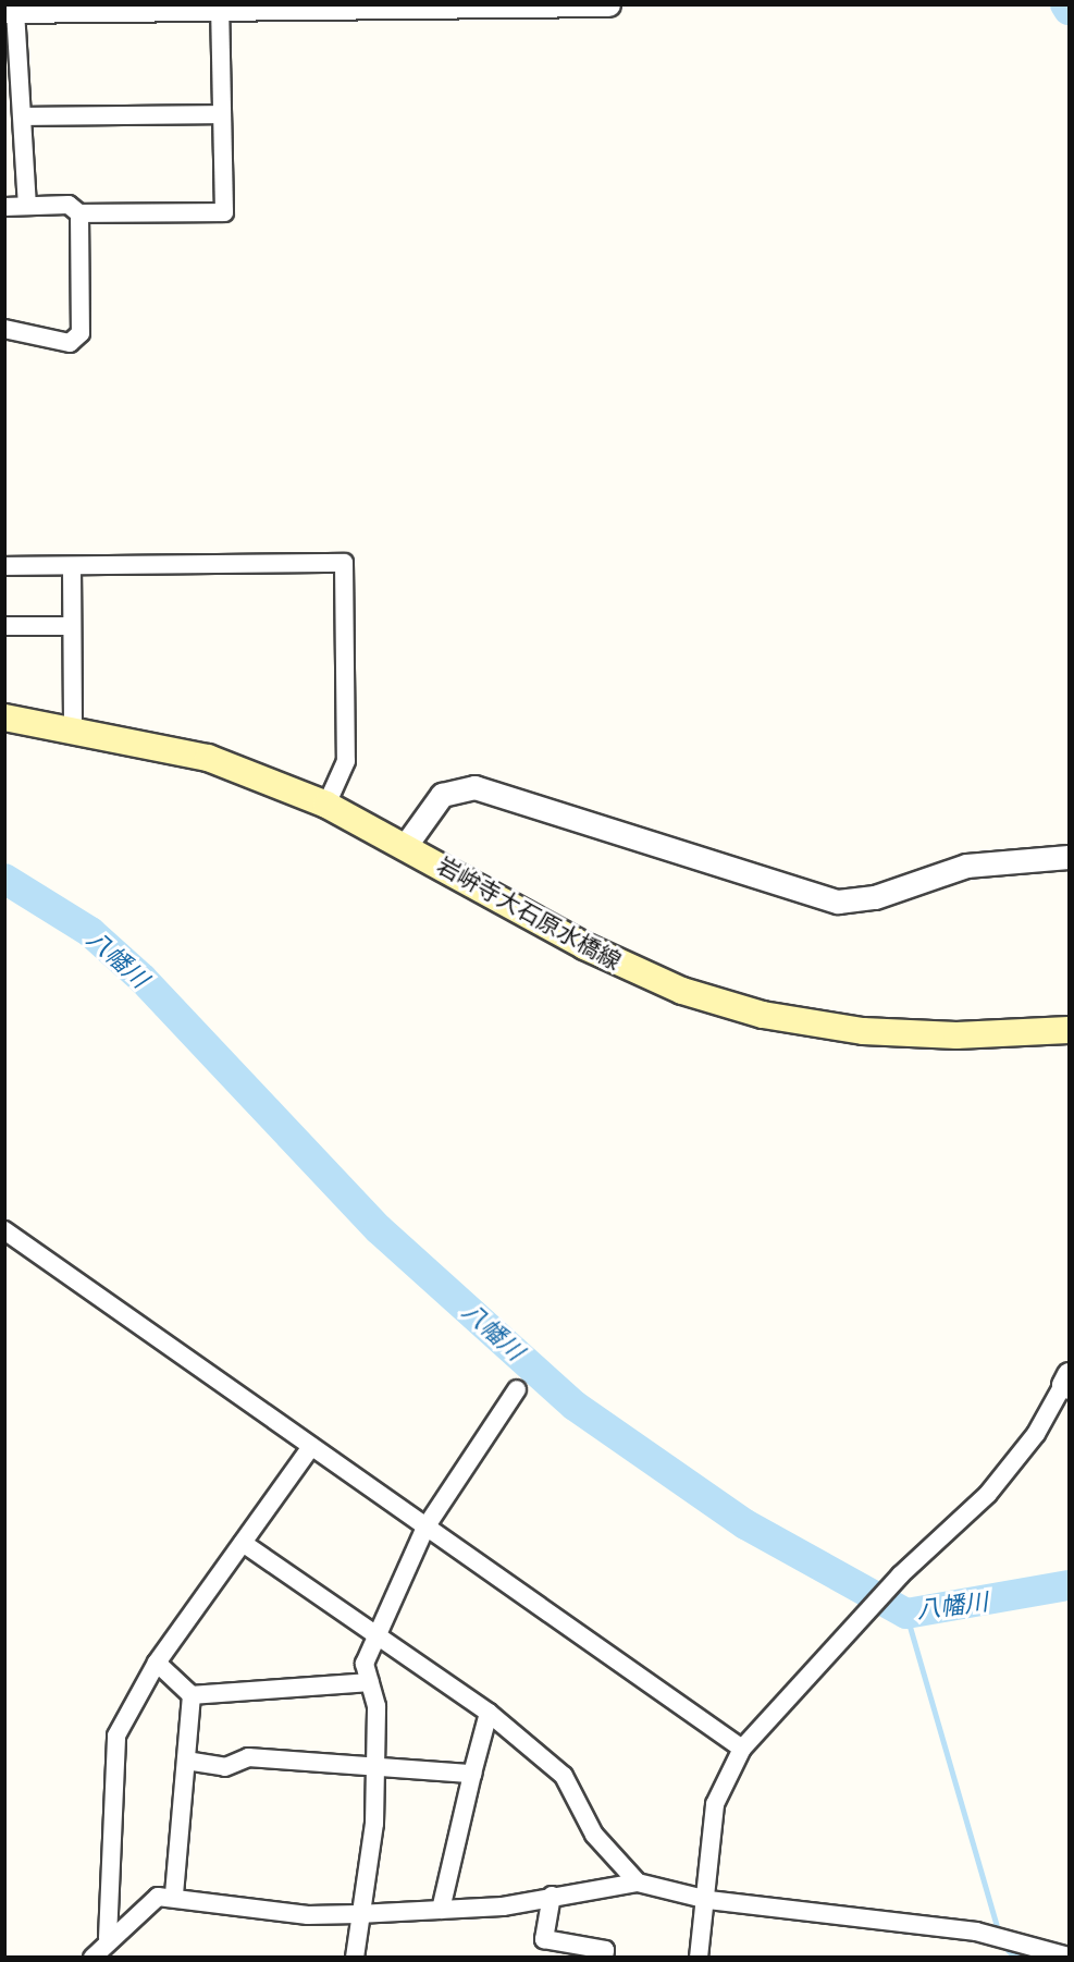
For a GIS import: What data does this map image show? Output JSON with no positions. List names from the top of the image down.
{
  "streets": {
    "main road": ["岩峅寺大石原水橋線"]
  },
  "water": ["八幡川"]
}
